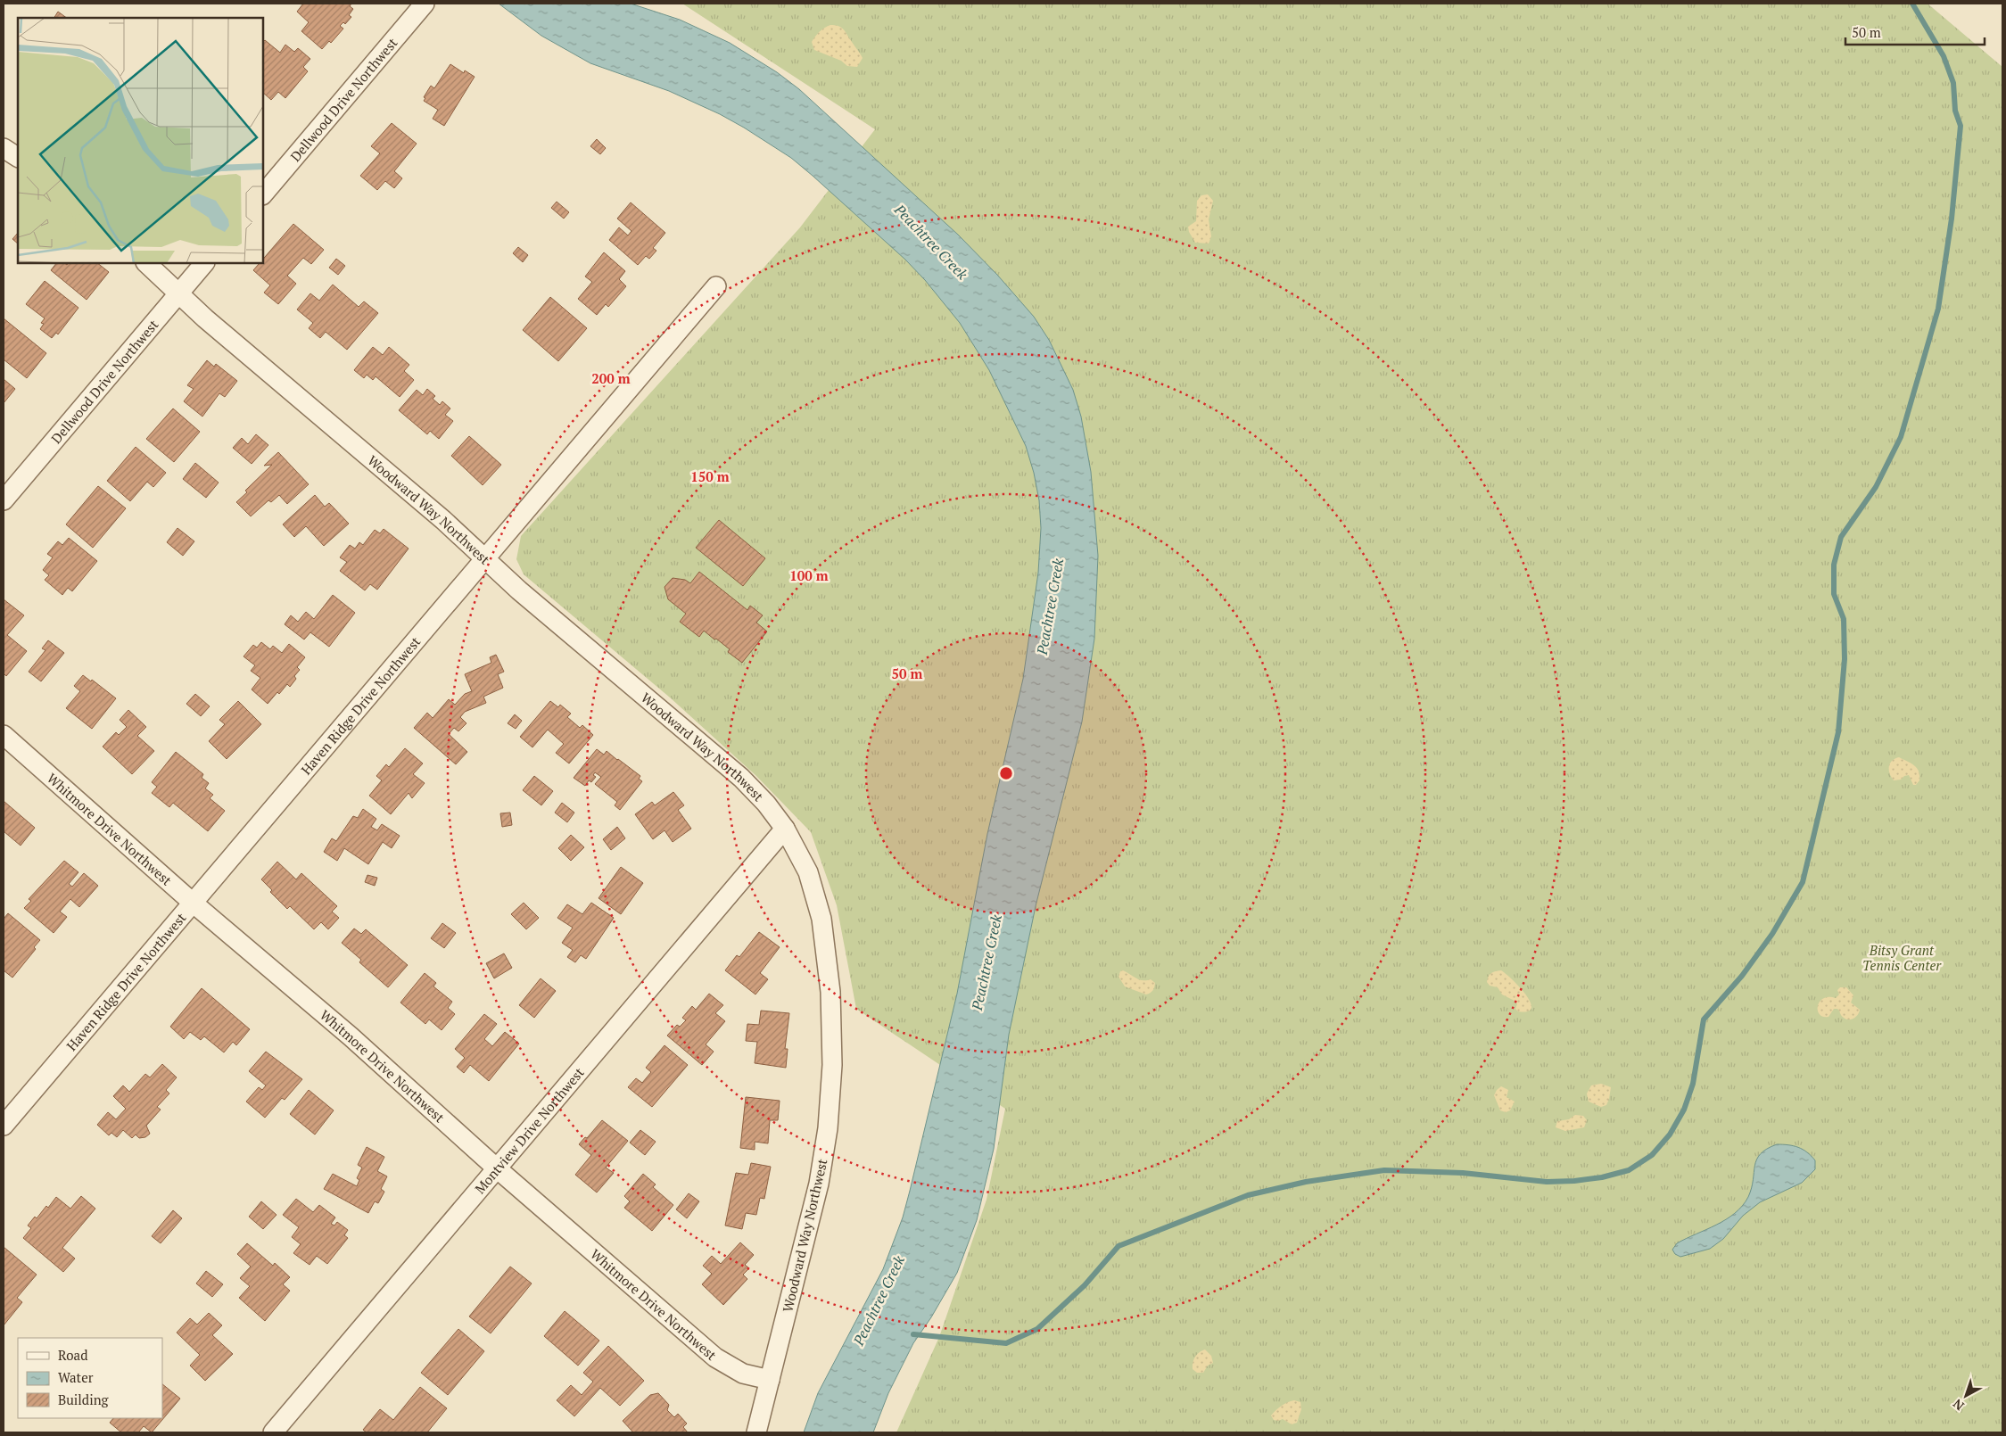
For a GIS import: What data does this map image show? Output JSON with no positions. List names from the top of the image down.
{
  "streets": {
    "street": [
      "Dellwood Drive Northwest",
      "Woodward Way Northwest",
      "Haven Ridge Drive Northwest",
      "Whitmore Drive Northwest",
      "Montview Drive Northwest"
    ]
  },
  "crossings": [
    ["Dellwood Drive Northwest", "Woodward Way Northwest"],
    ["Woodward Way Northwest", "Haven Ridge Drive Northwest"],
    ["Woodward Way Northwest", "Whitmore Drive Northwest"],
    ["Woodward Way Northwest", "Montview Drive Northwest"],
    ["Haven Ridge Drive Northwest", "Whitmore Drive Northwest"],
    ["Whitmore Drive Northwest", "Montview Drive Northwest"]
  ],
  "water": ["Peachtree Creek"],
  "parks": ["Bitsy Grant Tennis Center"],
  "legend": ["Road", "Water", "Building"],
  "scale_bar": "50 m",
  "north": "bottom left",
  "rings": [
    "200 m",
    "150 m",
    "100 m",
    "50 m"
  ]
}
